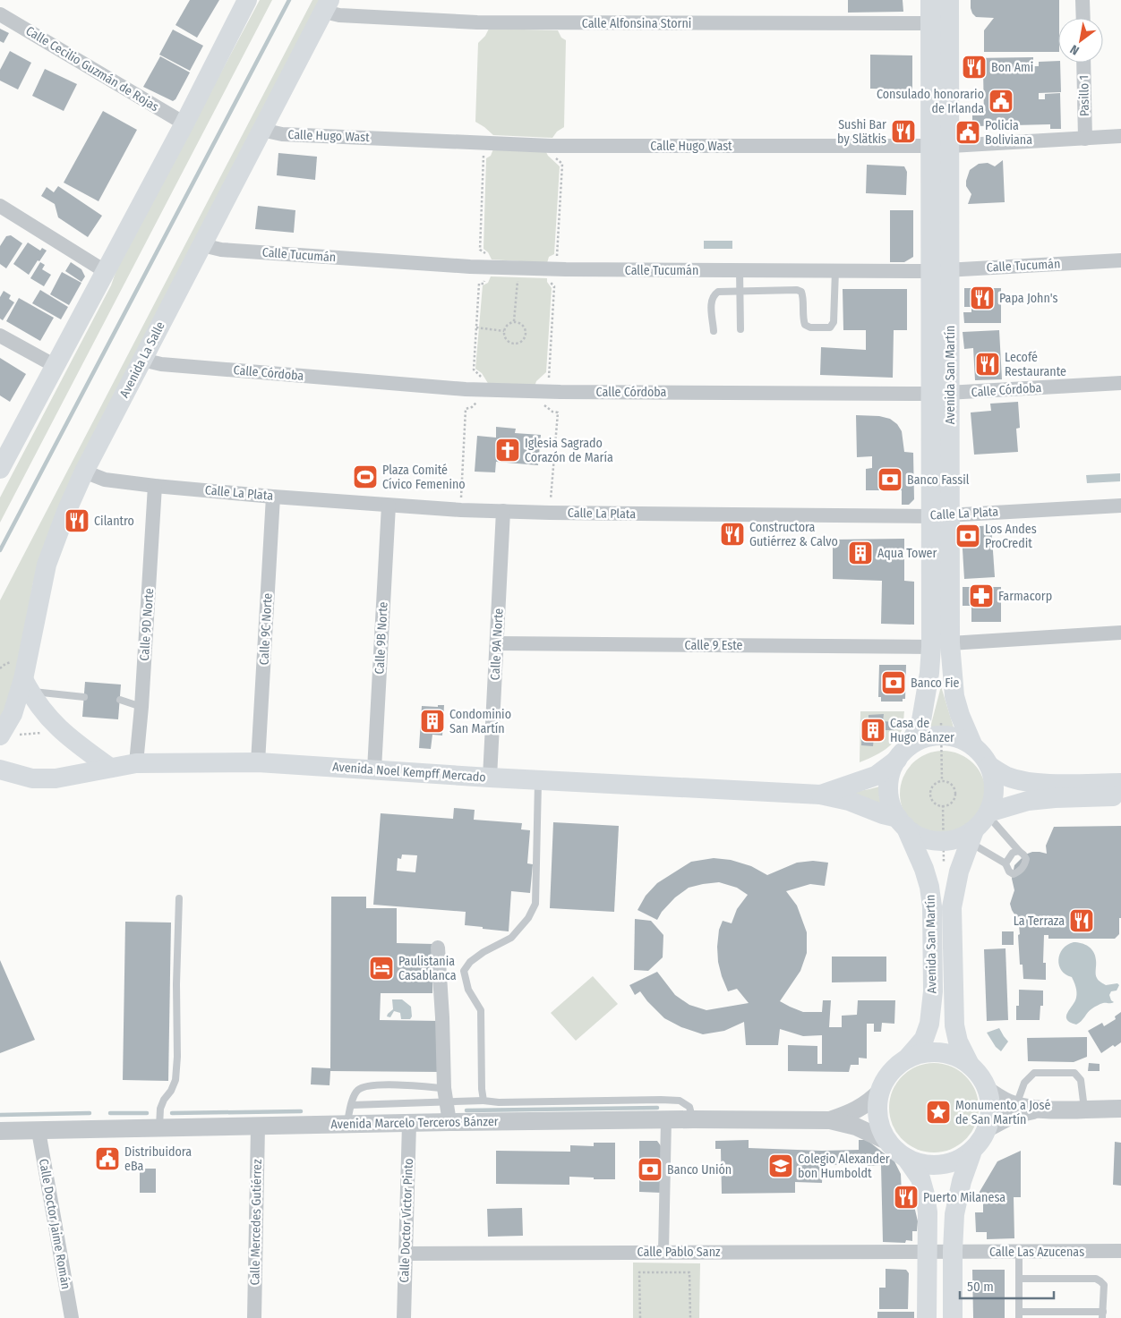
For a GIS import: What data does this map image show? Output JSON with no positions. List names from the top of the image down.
{
  "streets": {
    "main road": ["Avenida La Salle", "Avenida San Martín", "Avenida Noel Kempff Mercado"],
    "street": [
      "Calle Alfonsina Storni",
      "Calle Cecilio Guzmán de Rojas",
      "Pasillo 1",
      "Calle Hugo Wast",
      "Calle Tucumán",
      "Calle Córdoba",
      "Calle La Plata",
      "Calle 9D Norte",
      "Calle 9C Norte",
      "Calle 9B Norte",
      "Calle 9A Norte",
      "Calle 9 Este",
      "Avenida Marcelo Terceros Bánzer",
      "Calle Doctor Víctor Pinto",
      "Calle Mercedes Gutiérrez",
      "Calle Doctor Jaime Román",
      "Calle Pablo Sanz",
      "Calle Las Azucenas"
    ]
  },
  "crossings": [
    ["Calle Alfonsina Storni", "Avenida La Salle"],
    ["Calle Alfonsina Storni", "Avenida San Martín"],
    ["Pasillo 1", "Calle Hugo Wast"],
    ["Calle Hugo Wast", "Avenida La Salle"],
    ["Calle Hugo Wast", "Avenida San Martín"],
    ["Calle Tucumán", "Avenida La Salle"],
    ["Calle Tucumán", "Avenida San Martín"],
    ["Avenida La Salle", "Calle Córdoba"],
    ["Avenida La Salle", "Calle La Plata"],
    ["Calle Córdoba", "Avenida San Martín"],
    ["Avenida San Martín", "Calle La Plata"],
    ["Avenida San Martín", "Calle 9 Este"],
    ["Avenida San Martín", "Avenida Noel Kempff Mercado"],
    ["Avenida San Martín", "Avenida Marcelo Terceros Bánzer"],
    ["Calle La Plata", "Calle 9D Norte"],
    ["Calle La Plata", "Calle 9C Norte"],
    ["Calle La Plata", "Calle 9B Norte"],
    ["Calle La Plata", "Calle 9A Norte"],
    ["Calle 9D Norte", "Avenida Noel Kempff Mercado"],
    ["Calle 9C Norte", "Avenida Noel Kempff Mercado"],
    ["Calle 9B Norte", "Avenida Noel Kempff Mercado"],
    ["Calle 9A Norte", "Calle 9 Este"],
    ["Calle 9A Norte", "Avenida Noel Kempff Mercado"],
    ["Avenida Marcelo Terceros Bánzer", "Calle Doctor Víctor Pinto"],
    ["Avenida Marcelo Terceros Bánzer", "Calle Mercedes Gutiérrez"],
    ["Avenida Marcelo Terceros Bánzer", "Calle Doctor Jaime Román"],
    ["Calle Doctor Víctor Pinto", "Calle Pablo Sanz"],
    ["Calle Pablo Sanz", "Calle Las Azucenas"]
  ],
  "places": {
    "restaurant": [
      "Bon Ami",
      "Sushi Bar by Slätkis",
      "Papa John's",
      "Lecofé Restaurante",
      "Cilantro",
      "Constructora Gutiérrez & Calvo",
      "La Terraza",
      "Puerto Milanesa"
    ],
    "public building": ["Consulado honorario de Irlanda", "Policia Boliviana", "Distribuidora eBa"],
    "church": ["Iglesia Sagrado Corazón de María"],
    "sports": ["Plaza Comité Cívico Femenino"],
    "bank": [
      "Banco Fassil",
      "Los Andes ProCredit",
      "Banco Fie",
      "Banco Unión"
    ],
    "building": ["Aqua Tower", "Condominio San Martín", "Casa de Hugo Bánzer"],
    "pharmacy": ["Farmacorp"],
    "hotel": ["Paulistania Casablanca"],
    "place": ["Monumento a José de San Martín"],
    "school or university": ["Colegio Alexander bon Humboldt"]
  },
  "scale_bar": "50 m",
  "north": "bottom left"
}
